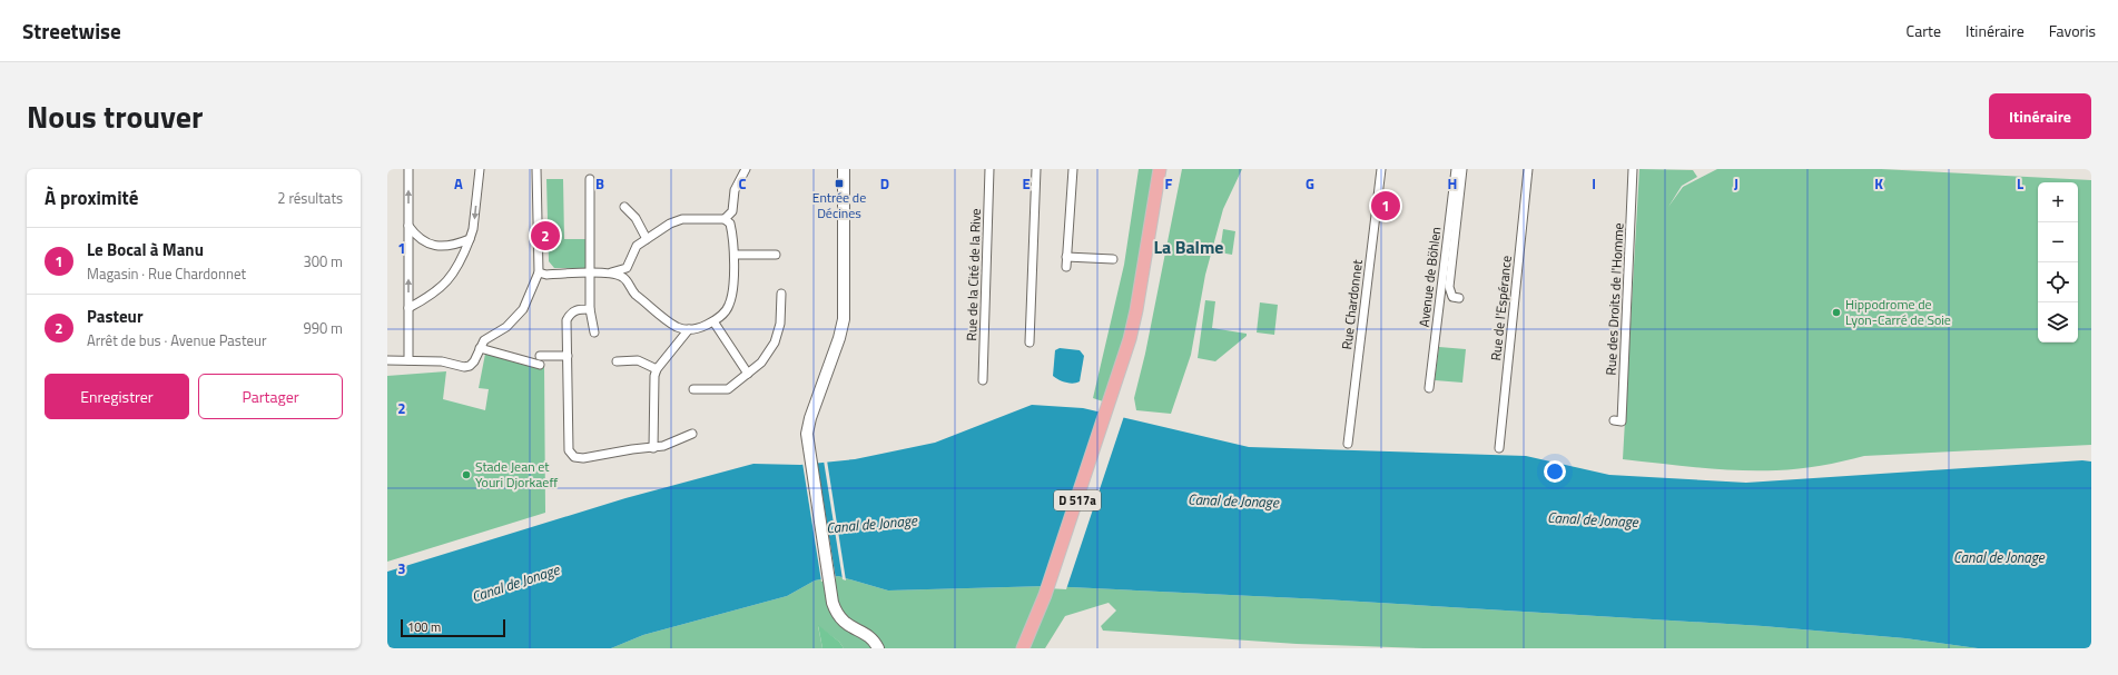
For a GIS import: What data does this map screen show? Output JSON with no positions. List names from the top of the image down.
{
  "streets": {
    "main road": ["D 517a"],
    "street": [
      "Rue de la Cité de la Rive",
      "Avenue de Böhlen",
      "Rue des Droits de l'Homme",
      "Rue Chardonnet",
      "Rue de l'Espérance"
    ]
  },
  "districts": ["La Balme"],
  "water": ["Canal de Jonage"],
  "places": {
    "transit": ["Entrée de Décines"],
    "other": ["Hippodrome de Lyon-Carré de Soie", "Stade Jean et Youri Djorkaeff"]
  },
  "scale_bar": "100 m",
  "page": {
    "header": "Streetwise",
    "nav": ["Carte", "Itinéraire", "Favoris"],
    "title": "Nous trouver",
    "buttons": [
      "Itinéraire",
      ["Enregistrer", "Partager"]
    ],
    "heading": ["À proximité", "2 résultats"],
    "map_buttons": ["+", "−"],
    "pins": ["1", "2"],
    "list": [
      {
        "mark": "1",
        "name": "Le Bocal à Manu",
        "note": "Magasin · Rue Chardonnet",
        "value": "300 m"
      },
      {
        "mark": "2",
        "name": "Pasteur",
        "note": "Arrêt de bus · Avenue Pasteur",
        "value": "990 m"
      }
    ],
    "scale": "100 m"
  },
  "grid": {
    "columns": [
      "A",
      "B",
      "C",
      "D",
      "E",
      "F",
      "G",
      "H",
      "I",
      "J",
      "K",
      "L"
    ],
    "rows": ["1", "2", "3"]
  }
}
